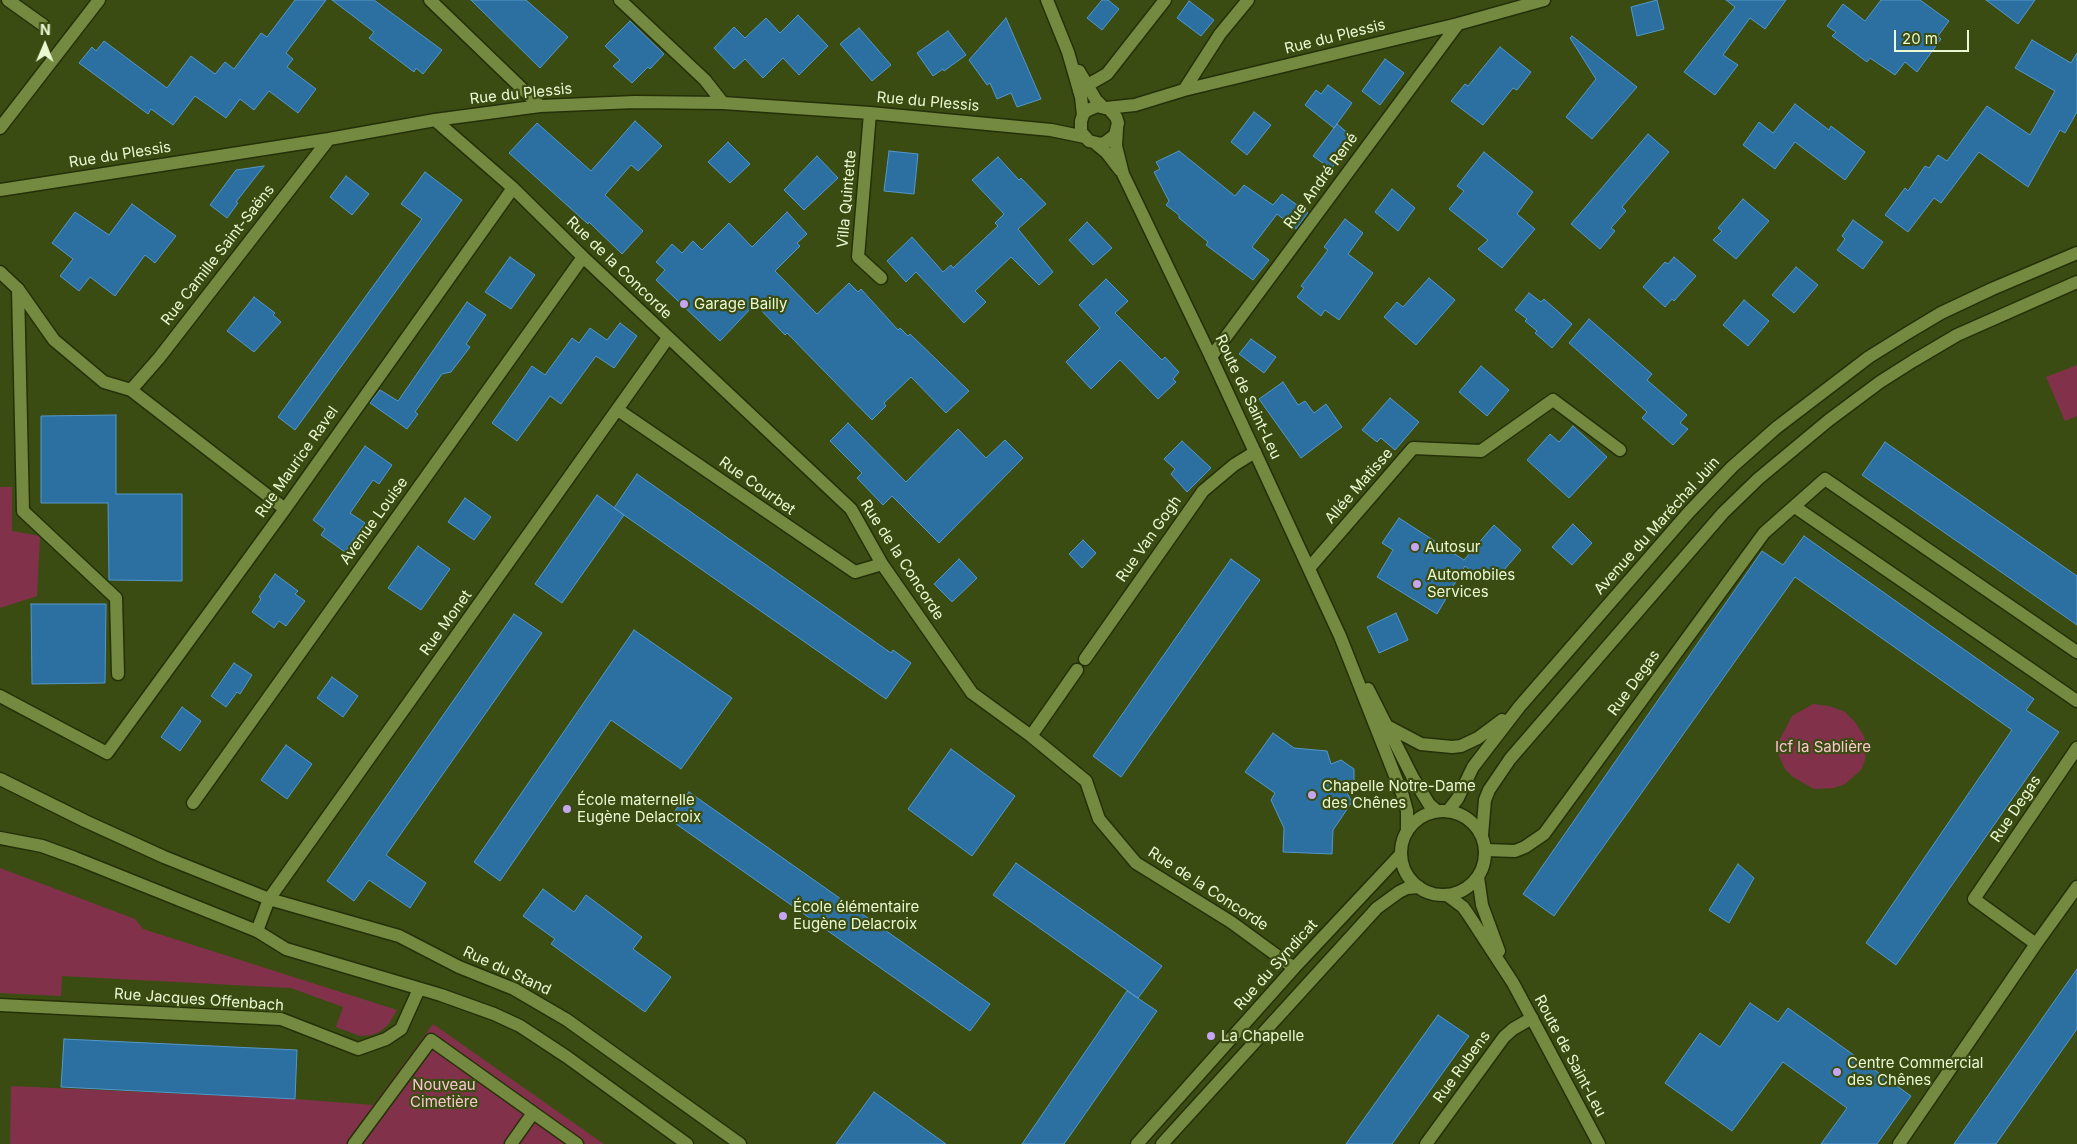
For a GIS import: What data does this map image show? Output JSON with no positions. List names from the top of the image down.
{
  "streets": {
    "street": [
      "Rue du Plessis",
      "Rue André René",
      "Villa Quintette",
      "Rue Camille Saint-Saëns",
      "Rue de la Concorde",
      "Route de Saint-Leu",
      "Rue Maurice Ravel",
      "Rue Courbet",
      "Allée Matisse",
      "Avenue Louise",
      "Avenue du Maréchal Juin",
      "Rue Van Gogh",
      "Rue Monet",
      "Rue Degas",
      "Rue du Syndicat",
      "Rue du Stand",
      "Rue Jacques Offenbach",
      "Rue Rubens"
    ]
  },
  "crossings": [
    ["Rue du Plessis", "Rue André René"],
    ["Rue du Plessis", "Villa Quintette"],
    ["Rue du Plessis", "Rue Camille Saint-Saëns"],
    ["Rue du Plessis", "Rue de la Concorde"],
    ["Rue du Plessis", "Route de Saint-Leu"],
    ["Rue André René", "Route de Saint-Leu"],
    ["Rue de la Concorde", "Rue Maurice Ravel"],
    ["Rue de la Concorde", "Rue Courbet"],
    ["Rue de la Concorde", "Avenue Louise"],
    ["Rue de la Concorde", "Rue Monet"],
    ["Rue de la Concorde", "Rue du Syndicat"],
    ["Route de Saint-Leu", "Allée Matisse"],
    ["Route de Saint-Leu", "Avenue du Maréchal Juin"],
    ["Route de Saint-Leu", "Rue Van Gogh"],
    ["Route de Saint-Leu", "Rue Degas"],
    ["Route de Saint-Leu", "Rue du Syndicat"],
    ["Route de Saint-Leu", "Rue Rubens"],
    ["Rue Courbet", "Rue Monet"],
    ["Avenue du Maréchal Juin", "Rue Degas"],
    ["Avenue du Maréchal Juin", "Rue du Syndicat"],
    ["Rue Monet", "Rue du Stand"],
    ["Rue Degas", "Rue du Syndicat"]
  ],
  "parks": ["Icf la Sablière", "Nouveau Cimetière"],
  "places": [
    "Garage Bailly",
    "Autosur",
    "Automobiles Services",
    "Chapelle Notre-Dame des Chênes",
    "École maternelle Eugène Delacroix",
    "École élémentaire Eugène Delacroix",
    "La Chapelle",
    "Centre Commercial des Chênes"
  ],
  "scale_bar": "20 m",
  "north": "top"
}
